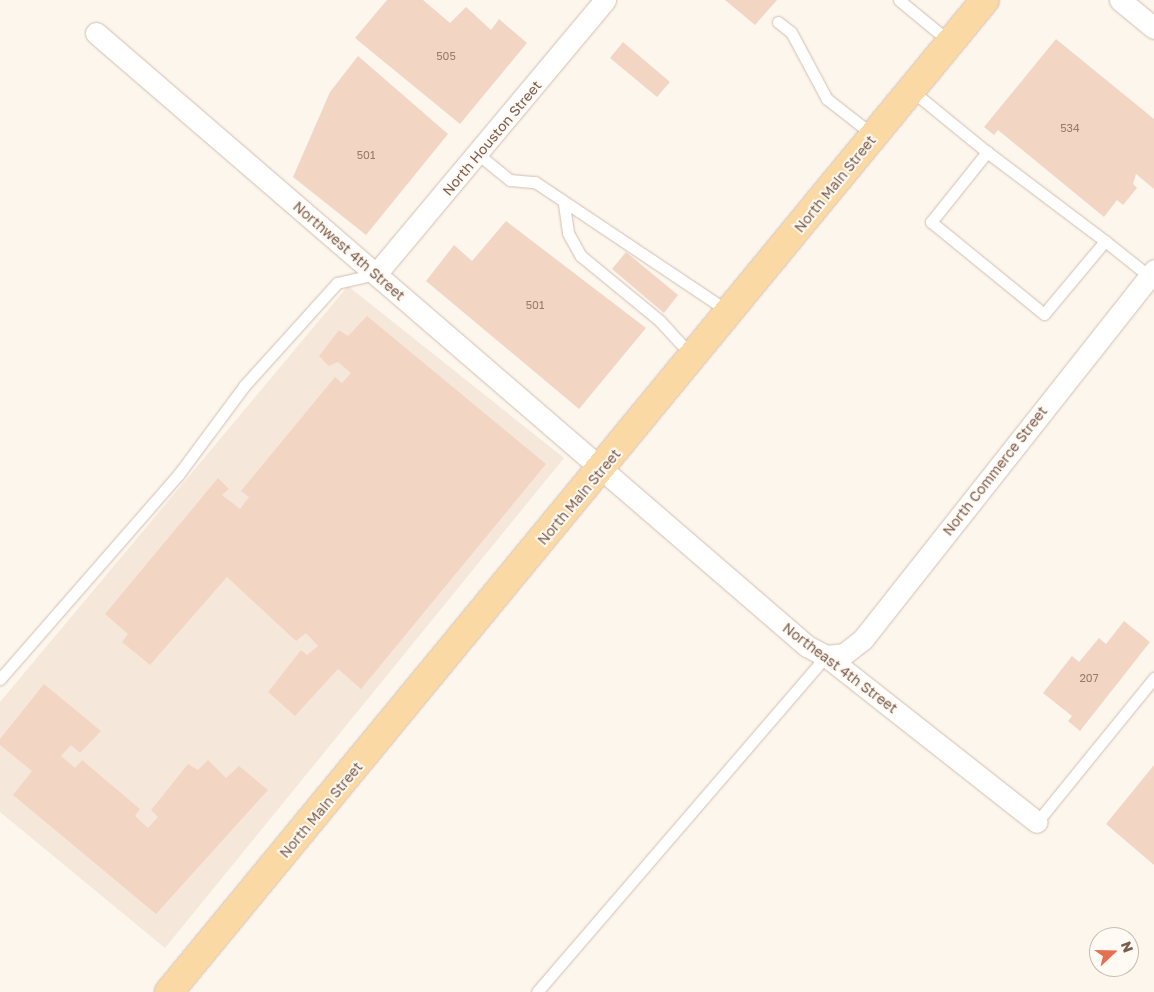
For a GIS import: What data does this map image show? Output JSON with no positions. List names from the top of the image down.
{
  "streets": {
    "main road": ["North Main Street"],
    "street": [
      "North Houston Street",
      "Northwest 4th Street",
      "North Commerce Street",
      "Northeast 4th Street"
    ]
  },
  "crossings": [
    ["North Houston Street", "Northwest 4th Street"],
    ["North Main Street", "Northwest 4th Street"],
    ["North Main Street", "Northeast 4th Street"],
    ["Northwest 4th Street", "Northeast 4th Street"],
    ["North Commerce Street", "Northeast 4th Street"]
  ],
  "house_numbers": [
    "505",
    "534",
    "501",
    "501",
    "207"
  ],
  "north": "right"
}
